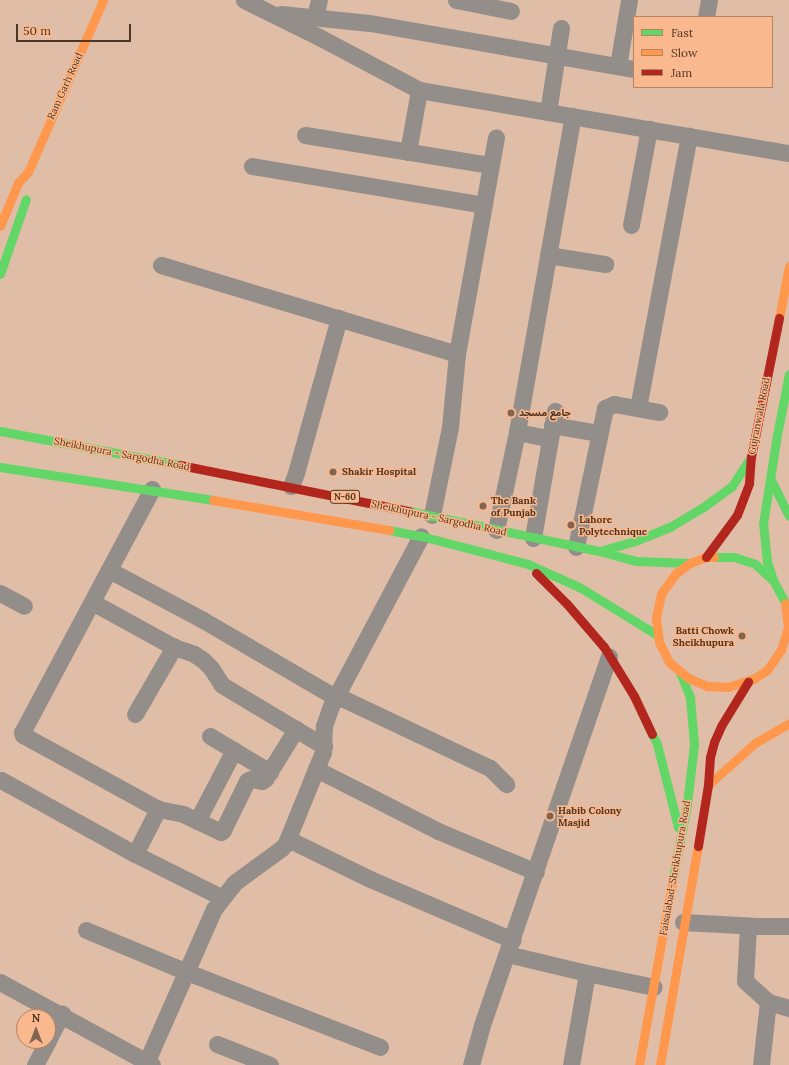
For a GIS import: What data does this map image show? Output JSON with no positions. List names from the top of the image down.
{
  "streets": {
    "main road": [
      "Ram Garh Road",
      "Gujranwala Road",
      "Sheikhupura - Sargodha Road",
      "N-60",
      "Faisalabad-Sheikhupura Road"
    ]
  },
  "crossings": [
    ["Gujranwala Road", "Sheikhupura - Sargodha Road"],
    ["Gujranwala Road", "Faisalabad-Sheikhupura Road"],
    ["Sheikhupura - Sargodha Road", "Faisalabad-Sheikhupura Road"]
  ],
  "places": [
    "جامع مسجد",
    "Shakir Hospital",
    "The Bank of Punjab",
    "Lahore Polytechnique",
    "Batti Chowk Sheikhupura",
    "Habib Colony Masjid"
  ],
  "legend": ["Fast", "Slow", "Jam"],
  "scale_bar": "50 m",
  "north": "top"
}
